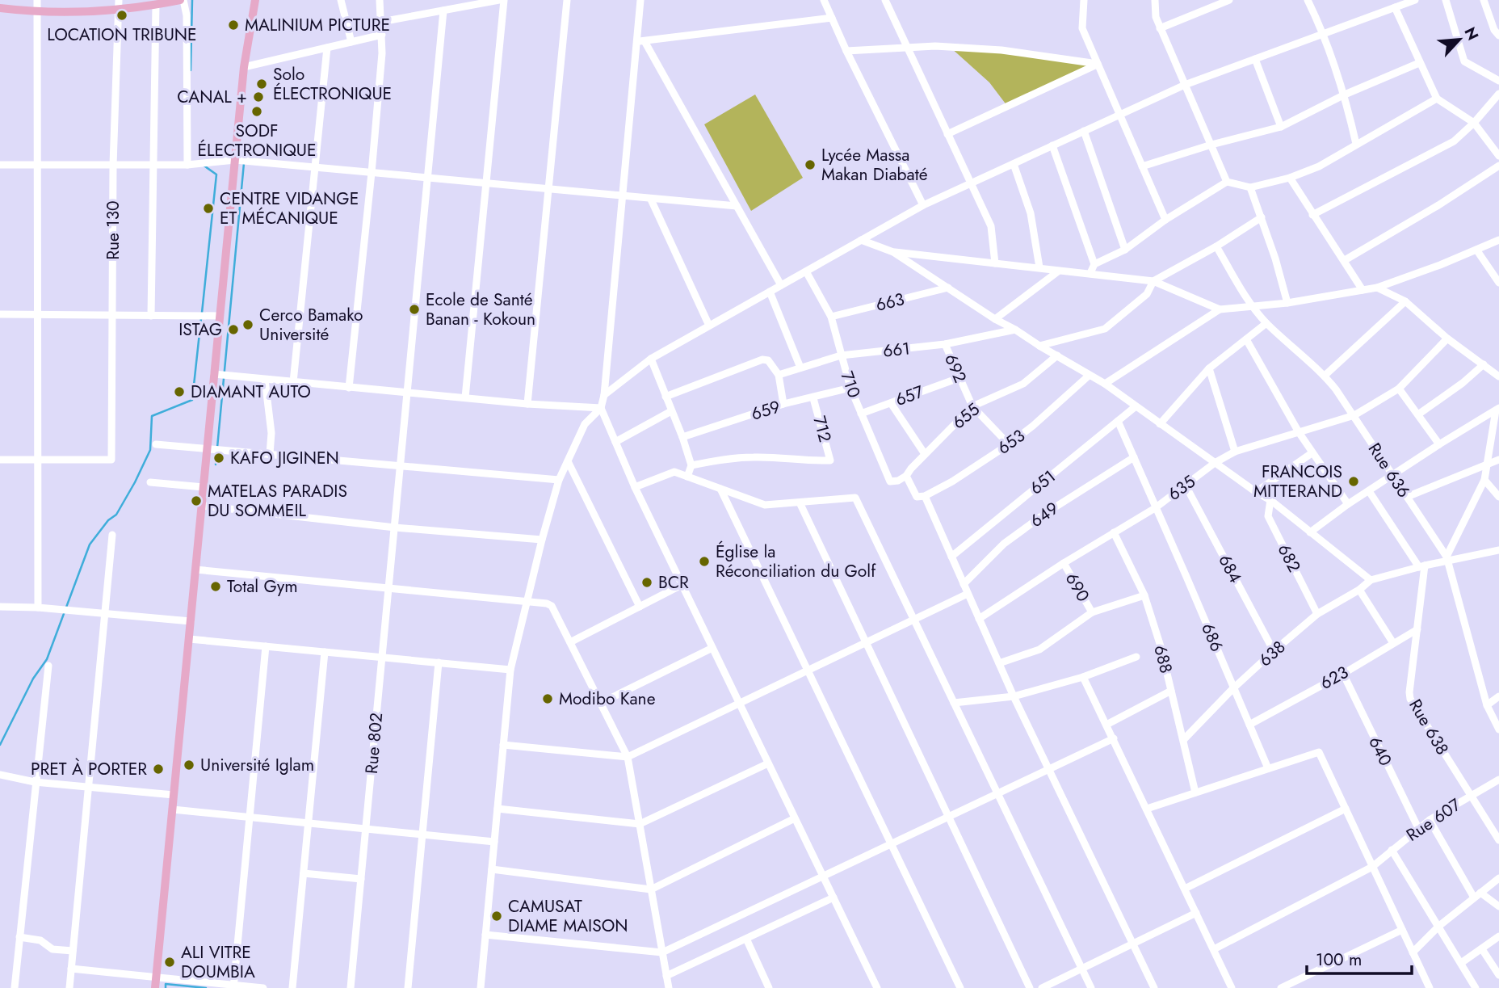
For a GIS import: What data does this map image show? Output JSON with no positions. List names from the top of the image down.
{
  "streets": {
    "street": [
      "Rue 130",
      "663",
      "661",
      "692",
      "710",
      "657",
      "659",
      "655",
      "712",
      "653",
      "Rue 636",
      "651",
      "635",
      "649",
      "682",
      "684",
      "690",
      "686",
      "638",
      "688",
      "623",
      "Rue 638",
      "Rue 802",
      "640",
      "Rue 607"
    ]
  },
  "crossings": [
    ["663", "710"],
    ["661", "692"],
    ["661", "710"],
    ["692", "657"],
    ["692", "655"],
    ["692", "653"],
    ["710", "657"],
    ["710", "659"],
    ["710", "655"],
    ["659", "712"],
    ["Rue 636", "635"],
    ["651", "686"],
    ["635", "684"],
    ["635", "690"],
    ["635", "686"],
    ["635", "688"],
    ["649", "686"],
    ["682", "638"],
    ["684", "638"],
    ["686", "638"],
    ["686", "623"],
    ["638", "688"],
    ["623", "Rue 638"],
    ["623", "640"],
    ["Rue 638", "Rue 607"],
    ["640", "Rue 607"]
  ],
  "places": [
    "LOCATION TRIBUNE",
    "MALINIUM PICTURE",
    "Solo ÉLECTRONIQUE",
    "CANAL +",
    "SODF ÉLECTRONIQUE",
    "Lycée Massa Makan Diabaté",
    "CENTRE VIDANGE ET MÉCANIQUE",
    "Ecole de Santé Banan - Kokoun",
    "Cerco Bamako Université",
    "ISTAG",
    "DIAMANT AUTO",
    "KAFO JIGINEN",
    "FRANCOIS MITTERAND",
    "MATELAS PARADIS DU SOMMEIL",
    "Église la Réconciliation du Golf",
    "BCR",
    "Total Gym",
    "Modibo Kane",
    "Université Iglam",
    "PRET À PORTER",
    "CAMUSAT DIAME MAISON",
    "ALI VITRE DOUMBIA"
  ],
  "scale_bar": "100 m",
  "north": "top right"
}
